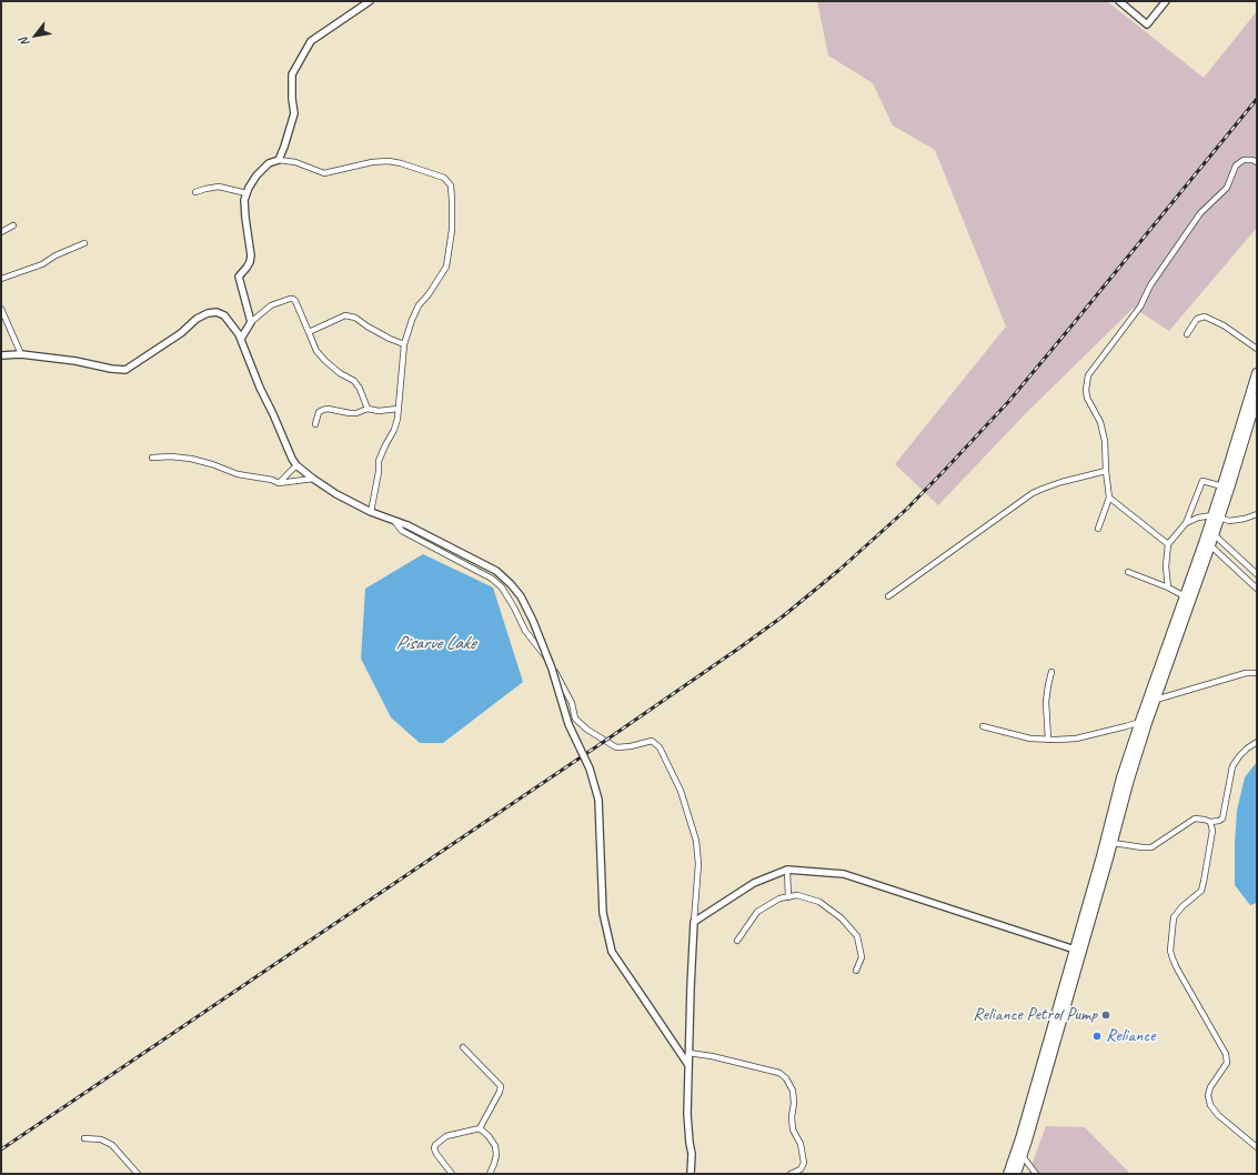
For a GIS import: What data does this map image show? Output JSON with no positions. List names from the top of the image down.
{
  "water": ["Pisarve Lake"],
  "places": ["Reliance Petrol Pump", "Reliance"],
  "north": "bottom left"
}
